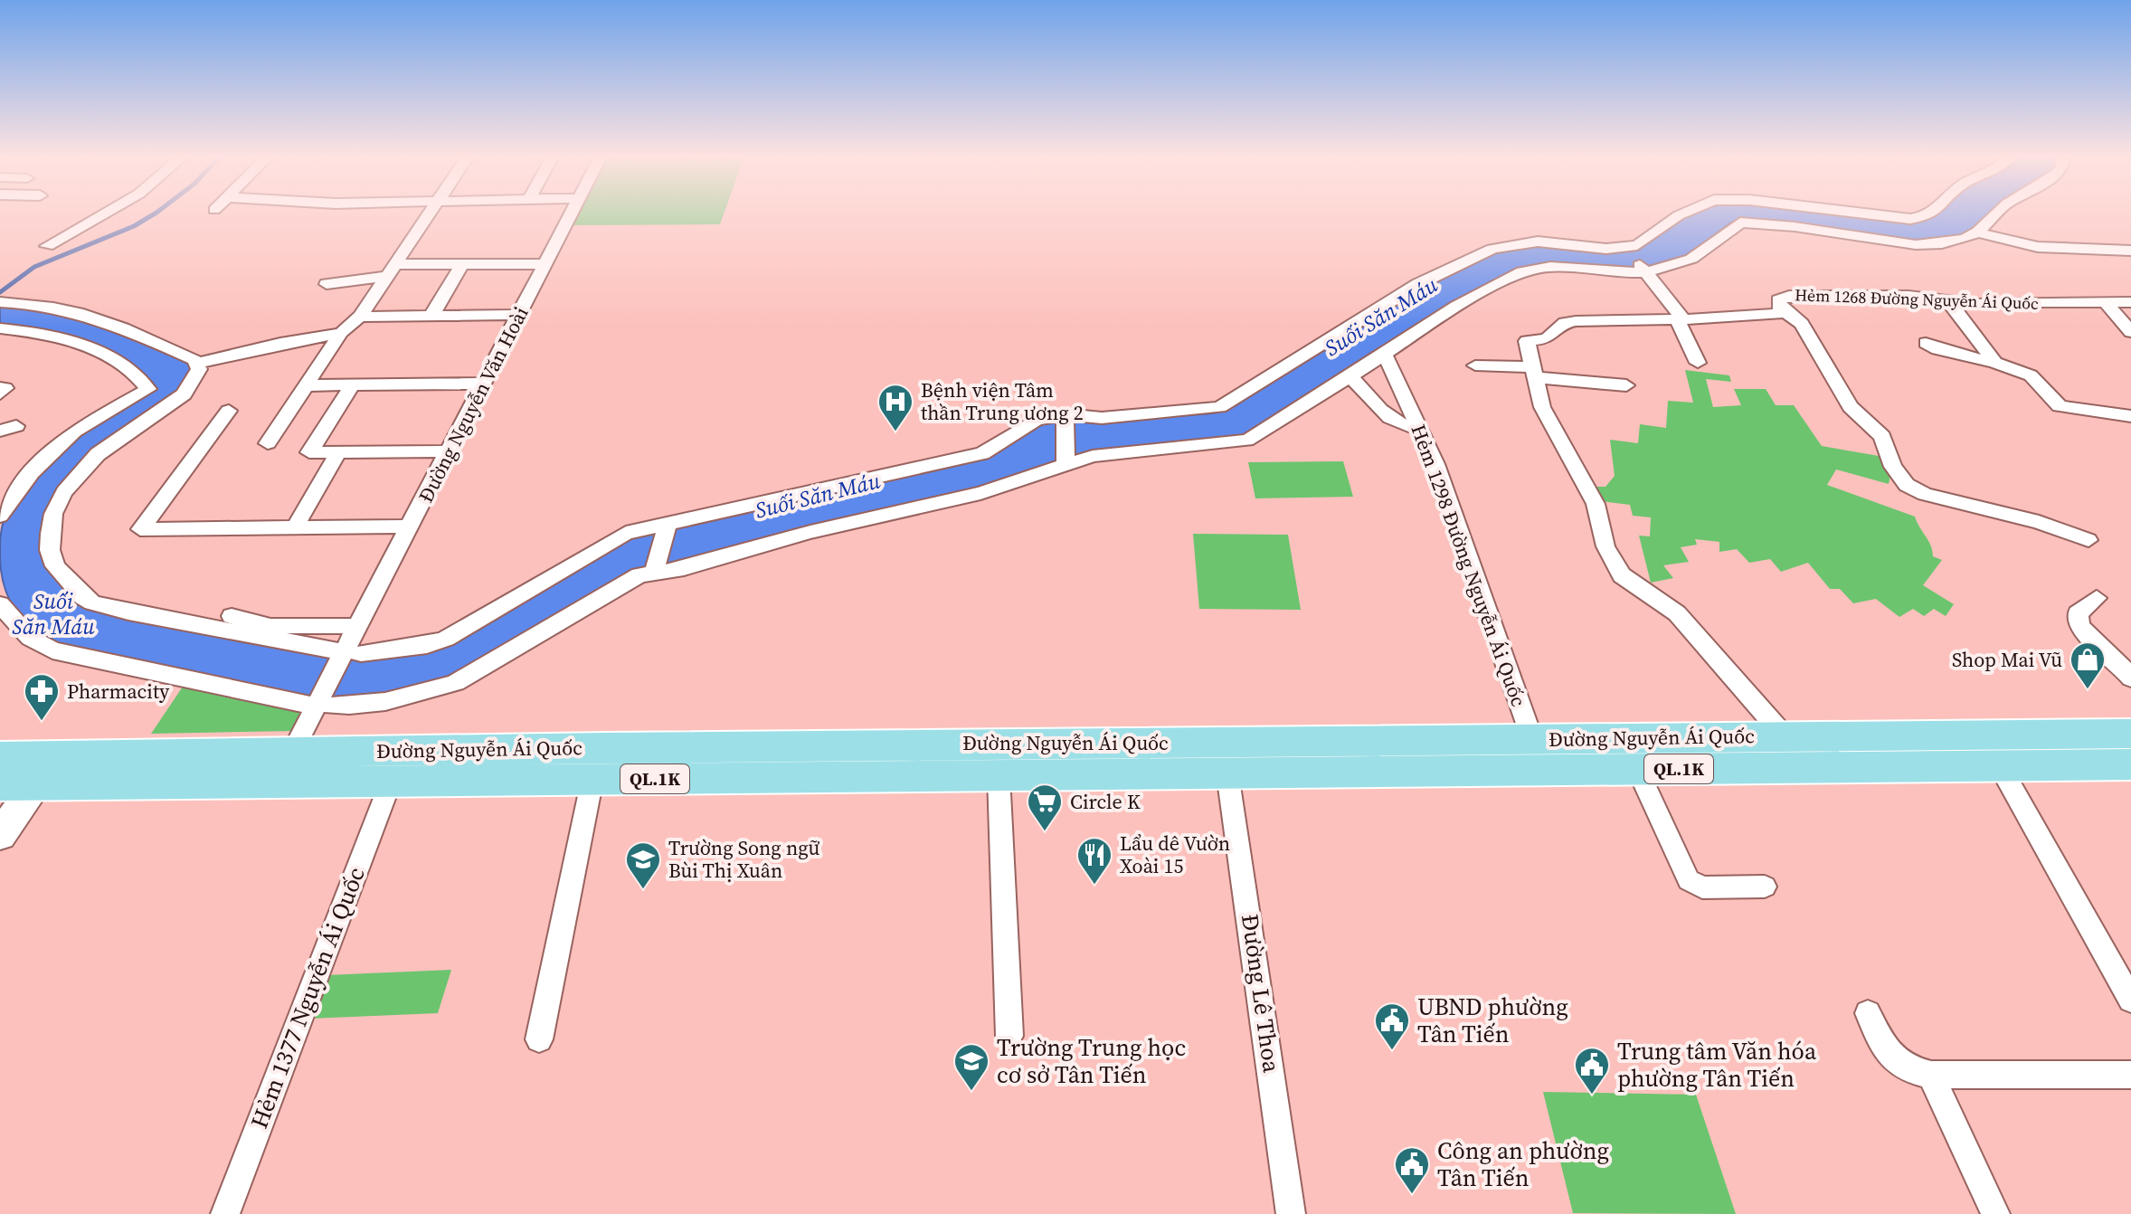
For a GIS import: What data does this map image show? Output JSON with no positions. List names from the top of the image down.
{
  "streets": {
    "main road": ["Đường Nguyễn Ái Quốc", "QL.1K"],
    "street": [
      "Hẻm 1268 Đường Nguyễn Ái Quốc",
      "Đường Nguyễn Văn Hoài",
      "Hẻm 1298 Đường Nguyễn Ái Quốc",
      "Đường Lê Thoa",
      "Hẻm 1377 Nguyễn Ái Quốc"
    ]
  },
  "crossings": [
    ["Hẻm 1298 Đường Nguyễn Ái Quốc", "Đường Nguyễn Ái Quốc"],
    ["Đường Nguyễn Ái Quốc", "Đường Lê Thoa"],
    ["Đường Nguyễn Ái Quốc", "Hẻm 1377 Nguyễn Ái Quốc"]
  ],
  "water": ["Suối Săn Máu"],
  "places": {
    "hospital": ["Bệnh viện Tâm thần Trung ương 2"],
    "shop": ["Shop Mai Vũ"],
    "pharmacy": ["Pharmacity"],
    "supermarket": ["Circle K"],
    "restaurant": ["Lẩu dê Vườn Xoài 15"],
    "school or university": ["Trường Song ngữ Bùi Thị Xuân", "Trường Trung học cơ sở Tân Tiến"],
    "public building": ["UBND phường Tân Tiến", "Trung tâm Văn hóa phường Tân Tiến", "Công an phường Tân Tiến"]
  }
}
